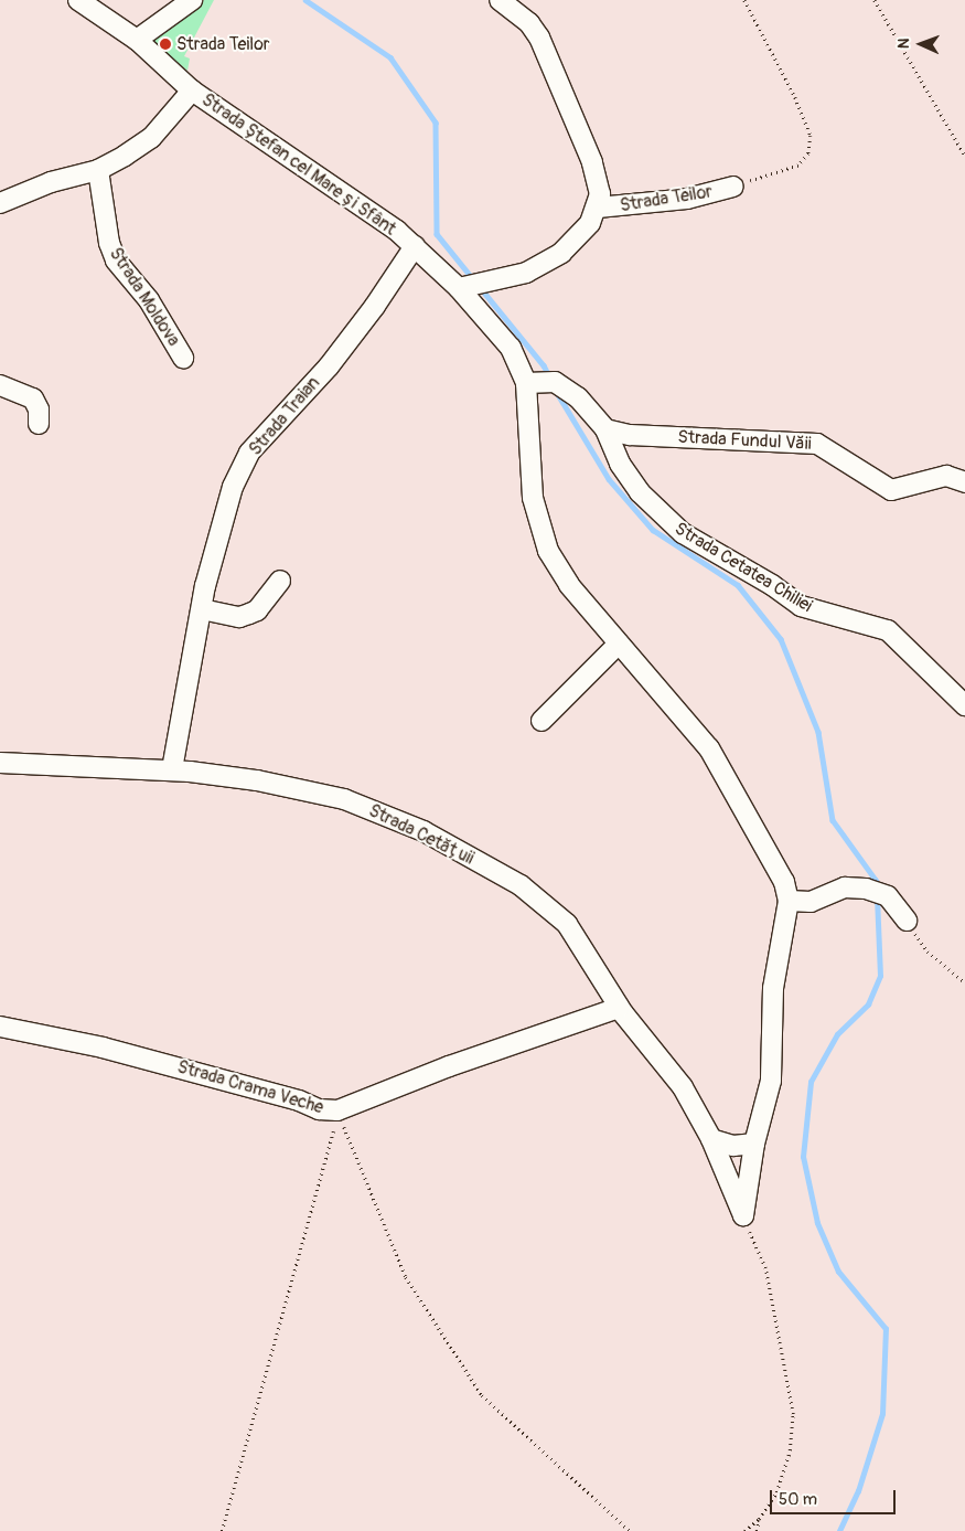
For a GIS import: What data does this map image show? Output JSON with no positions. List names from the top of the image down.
{
  "streets": {
    "street": [
      "Strada Ștefan cel Mare și Sfânt",
      "Strada Teilor",
      "Strada Moldova",
      "Strada Traian",
      "Strada Fundul Văii",
      "Strada Cetatea Chiliei",
      "Strada Cetățuii",
      "Strada Crama Veche"
    ]
  },
  "crossings": [
    ["Strada Ștefan cel Mare și Sfânt", "Strada Teilor"],
    ["Strada Ștefan cel Mare și Sfânt", "Strada Traian"],
    ["Strada Ștefan cel Mare și Sfânt", "Strada Cetatea Chiliei"],
    ["Strada Ștefan cel Mare și Sfânt", "Strada Cetățuii"],
    ["Strada Traian", "Strada Cetățuii"],
    ["Strada Fundul Văii", "Strada Cetatea Chiliei"],
    ["Strada Cetățuii", "Strada Crama Veche"]
  ],
  "places": ["Strada Teilor"],
  "scale_bar": "50 m",
  "north": "left"
}
